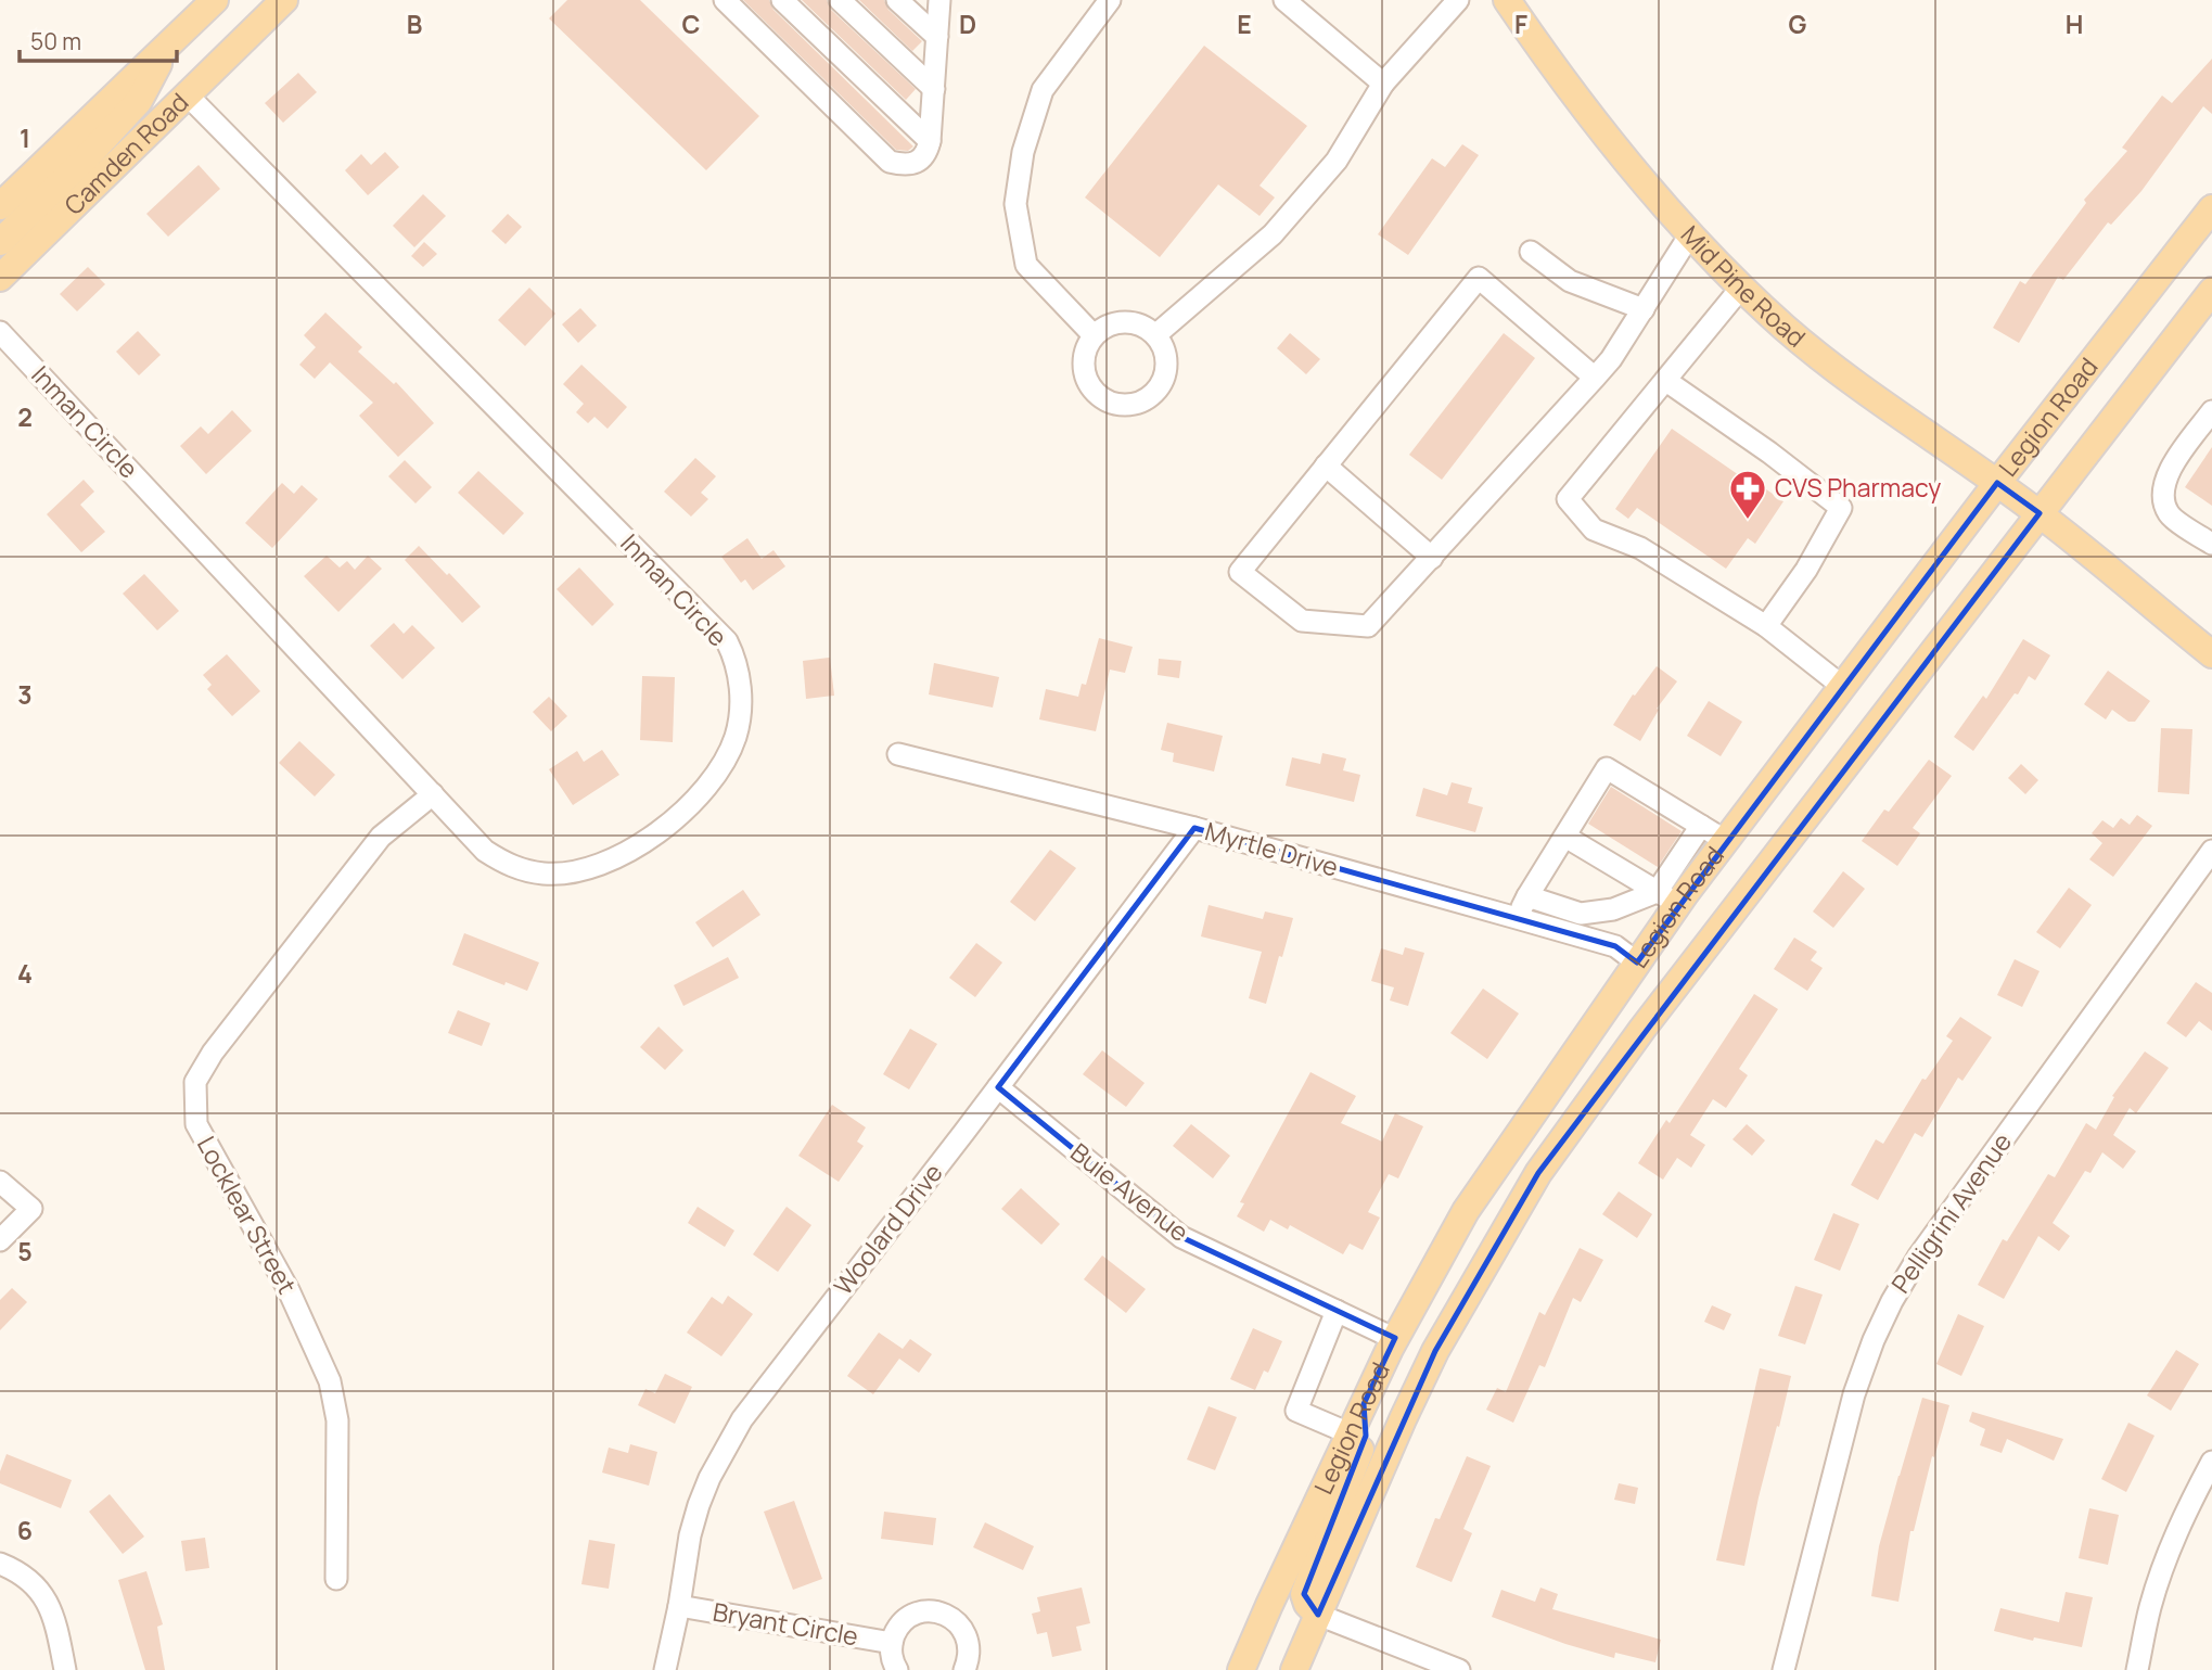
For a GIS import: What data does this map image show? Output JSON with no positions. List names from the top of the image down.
{
  "streets": {
    "main road": ["Camden Road", "Mid Pine Road", "Legion Road"],
    "street": [
      "Inman Circle",
      "Myrtle Drive",
      "Buie Avenue",
      "Pelligrini Avenue",
      "Locklear Street",
      "Woolard Drive",
      "Bryant Circle"
    ]
  },
  "crossings": [
    ["Camden Road", "Inman Circle"],
    ["Mid Pine Road", "Legion Road"],
    ["Legion Road", "Myrtle Drive"],
    ["Legion Road", "Buie Avenue"],
    ["Inman Circle", "Locklear Street"],
    ["Myrtle Drive", "Woolard Drive"],
    ["Buie Avenue", "Woolard Drive"],
    ["Woolard Drive", "Bryant Circle"]
  ],
  "places": {
    "pharmacy": ["CVS Pharmacy"]
  },
  "scale_bar": "50 m",
  "grid": {
    "columns": [
      "B",
      "C",
      "D",
      "E",
      "F",
      "G",
      "H"
    ],
    "rows": [
      "1",
      "2",
      "3",
      "4",
      "5",
      "6"
    ]
  }
}
